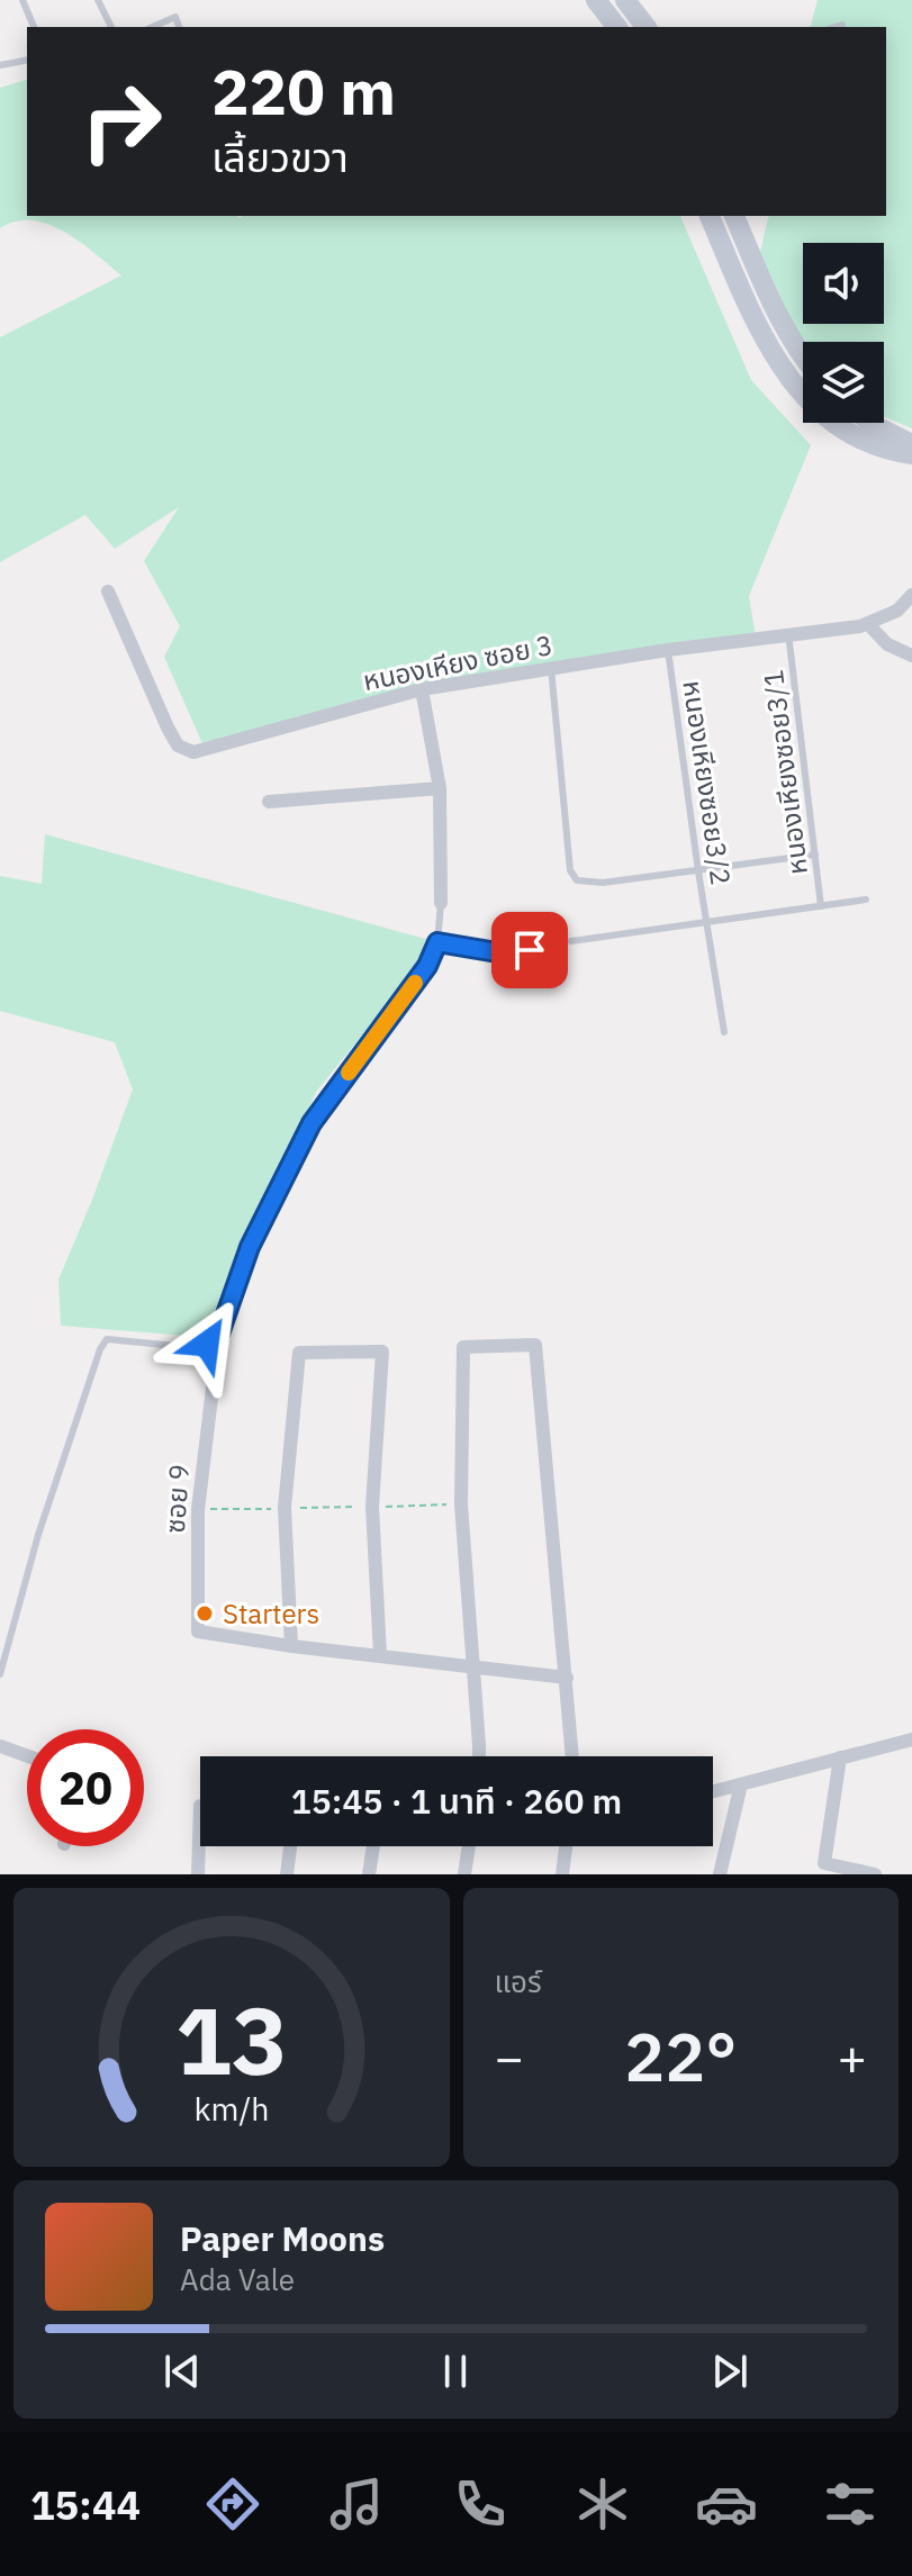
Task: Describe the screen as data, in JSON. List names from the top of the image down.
{
  "streets": {
    "street": ["หนองเหียง ซอย 3", "ซอย 9"],
    "lane": ["หนองเหียงซอย3/1", "หนองเหียงซอย3/2"]
  },
  "crossings": [
    ["หนองเหียง ซอย 3", "หนองเหียงซอย3/1"],
    ["หนองเหียง ซอย 3", "หนองเหียงซอย3/2"]
  ],
  "places": ["Starters"],
  "page": {
    "turn": ["220 m", "เลี้ยวขวา"],
    "limit": "20",
    "trip": "15:45 · 1 นาที · 260 m",
    "tile": "แอร์",
    "heat": ["−", "22°", "+"],
    "song": ["Paper Moons", "Ada Vale"],
    "tabs": "15:44",
    "gauge": ["13", "km/h"]
  }
}
